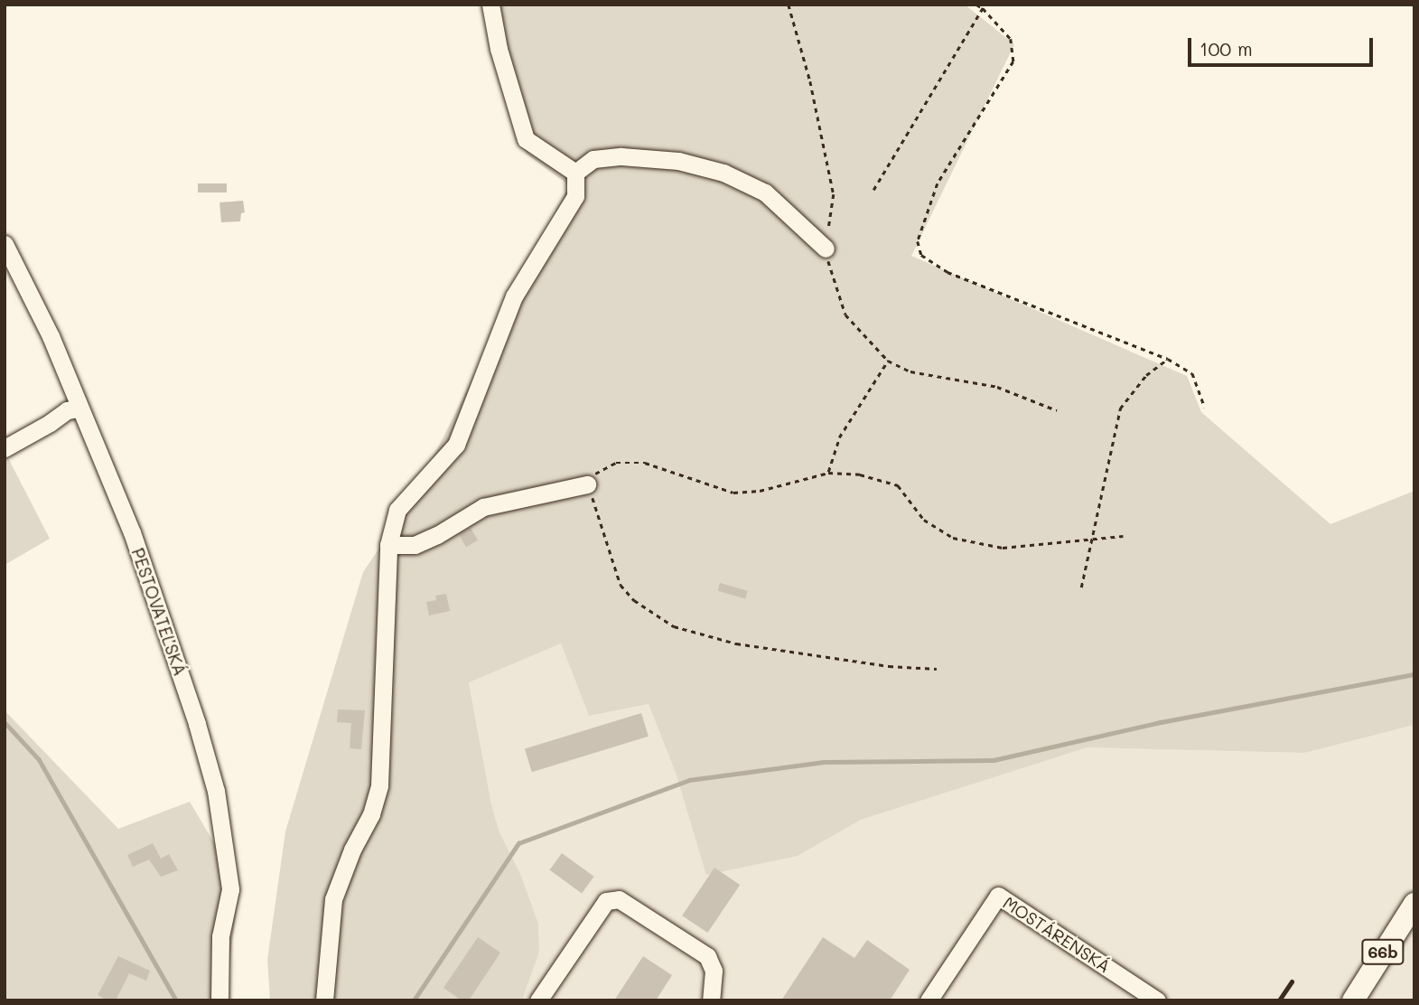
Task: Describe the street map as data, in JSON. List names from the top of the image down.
{
  "streets": {
    "main road": ["66b"],
    "street": ["PESTOVATEĽSKÁ", "MOSTÁRENSKÁ"]
  },
  "scale_bar": "100 m"
}
